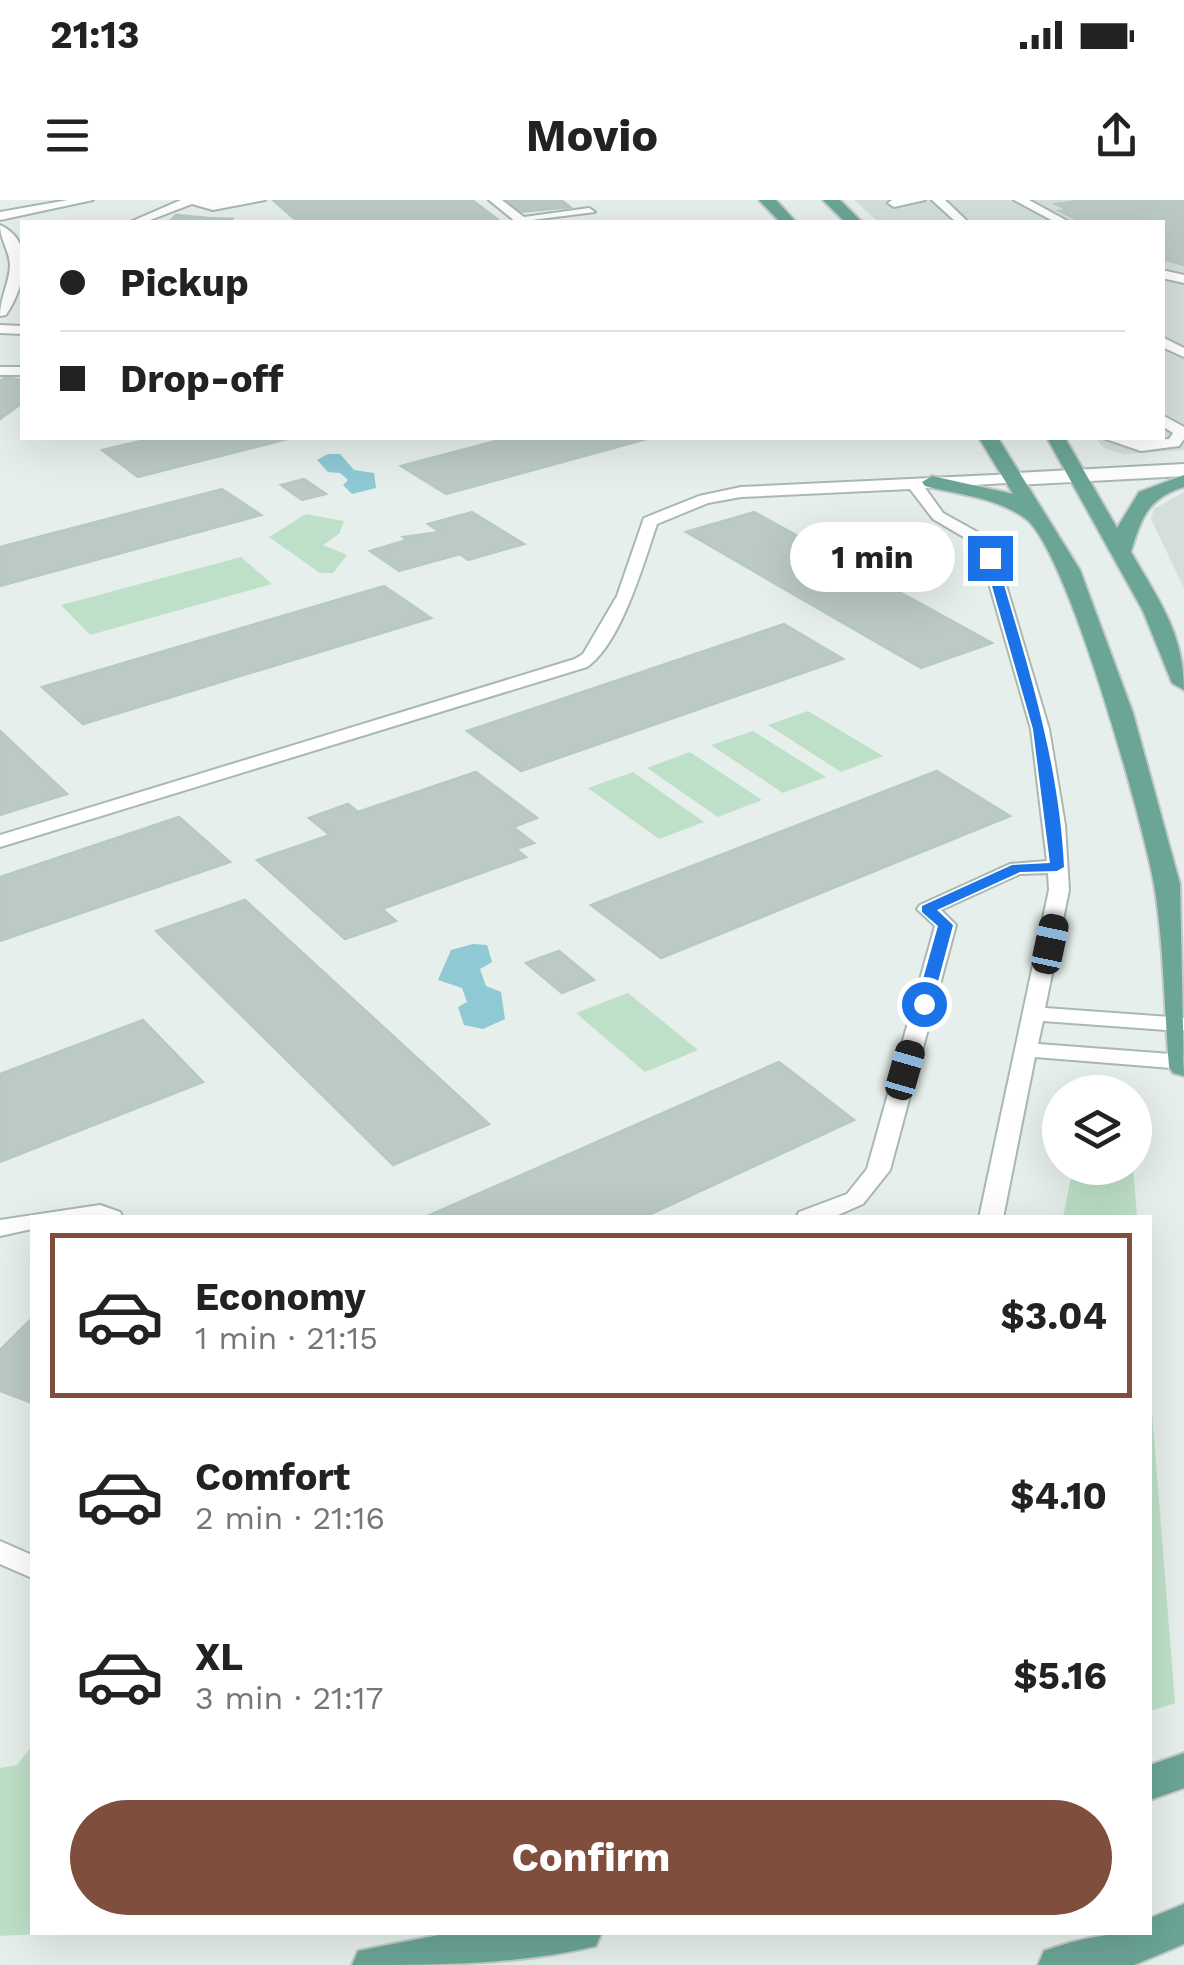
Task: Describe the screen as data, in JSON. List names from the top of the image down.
{
  "page": {
    "status": "21:13",
    "header": "Movio",
    "banner": ["Pickup", "Drop-off"],
    "bubble": "1 min",
    "list": [
      {
        "name": "Economy",
        "note": "1 min · 21:15",
        "value": "$3.04"
      },
      {
        "name": "Comfort",
        "note": "2 min · 21:16",
        "value": "$4.10"
      },
      {
        "name": "XL",
        "note": "3 min · 21:17",
        "value": "$5.16"
      }
    ],
    "buttons": "Confirm"
  }
}
